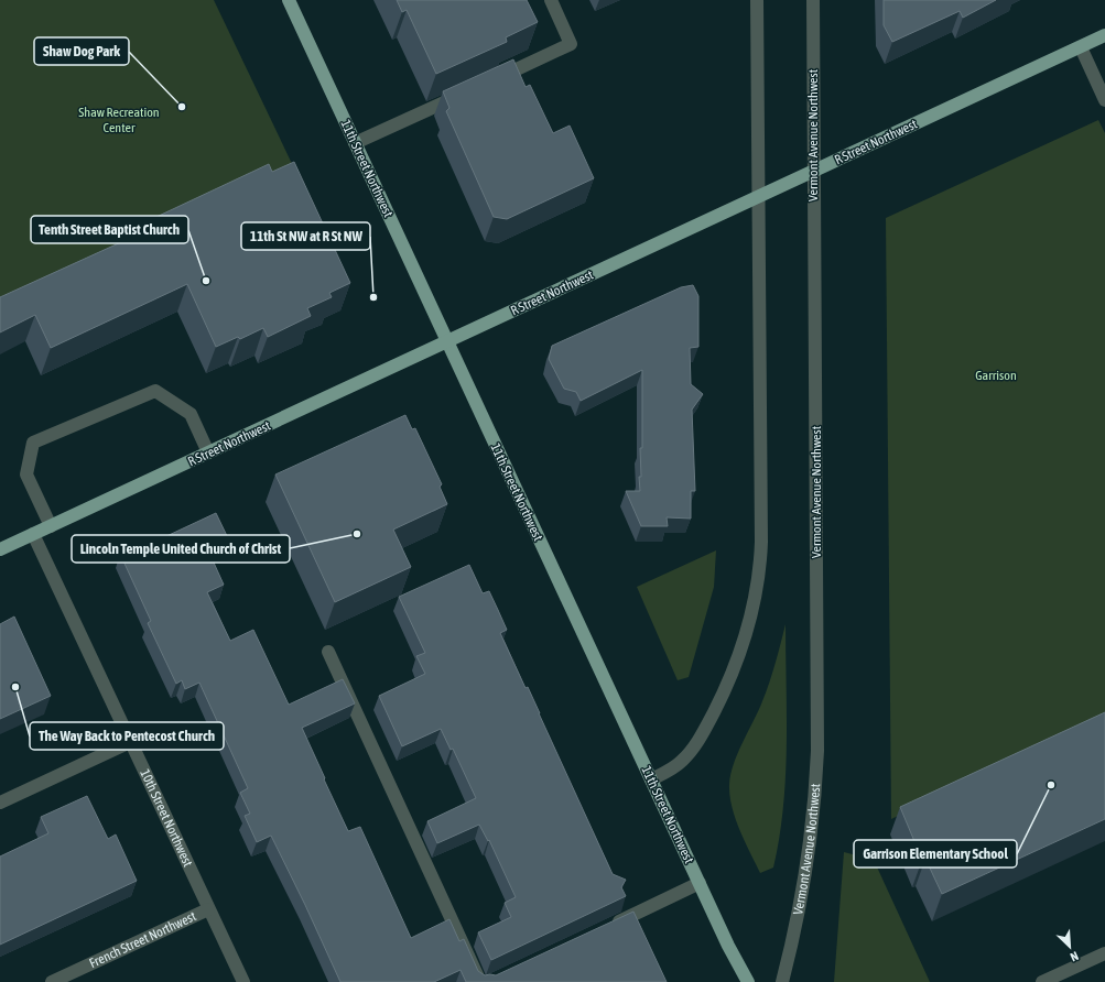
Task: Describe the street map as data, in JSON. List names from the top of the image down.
{
  "streets": {
    "main road": ["R Street Northwest", "11th Street Northwest"],
    "street": ["Vermont Avenue Northwest", "10th Street Northwest", "French Street Northwest"]
  },
  "crossings": [
    ["Vermont Avenue Northwest", "R Street Northwest"],
    ["R Street Northwest", "11th Street Northwest"],
    ["R Street Northwest", "10th Street Northwest"],
    ["10th Street Northwest", "French Street Northwest"]
  ],
  "parks": ["Shaw Recreation Center", "Garrison"],
  "places": [
    "Shaw Dog Park",
    "Tenth Street Baptist Church",
    "11th St NW at R St NW",
    "Lincoln Temple United Church of Christ",
    "The Way Back to Pentecost Church",
    "Garrison Elementary School"
  ],
  "north": "bottom right"
}
